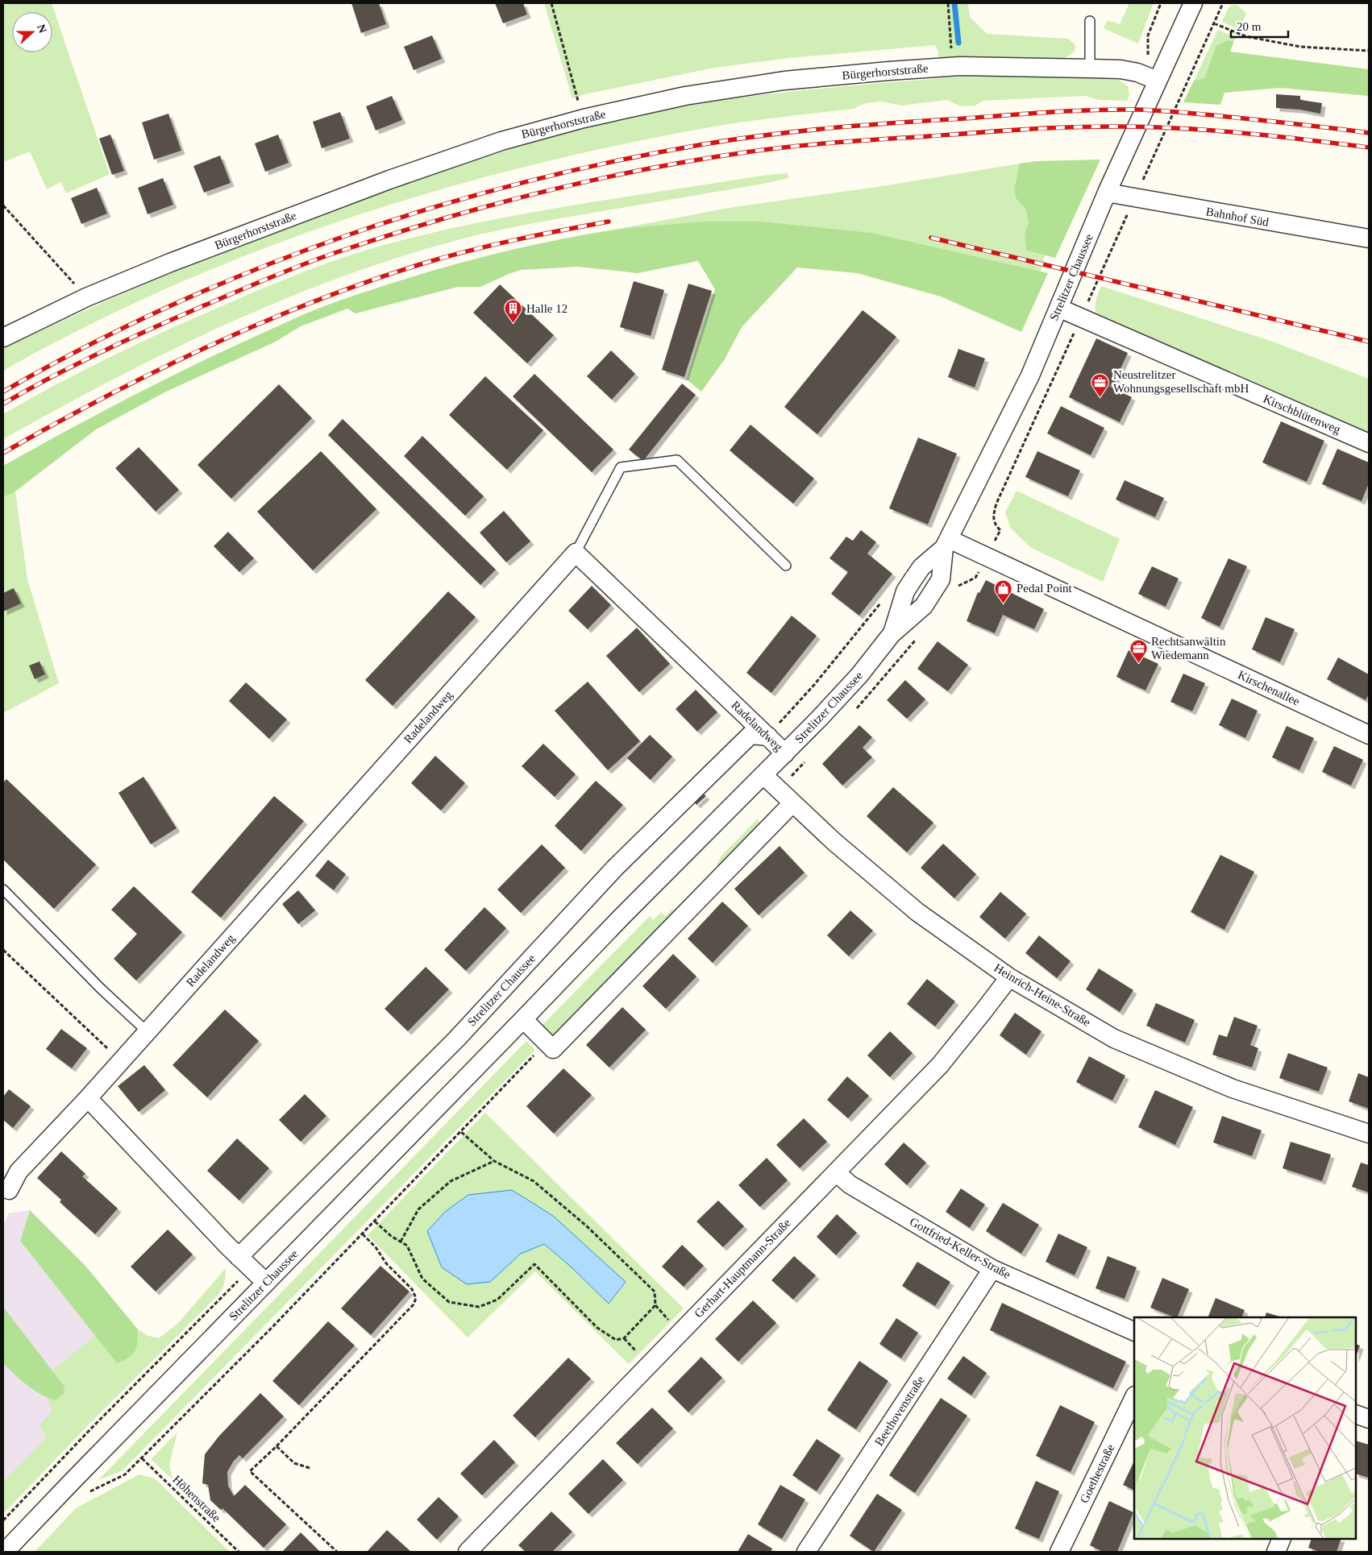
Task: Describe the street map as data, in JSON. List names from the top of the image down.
{
  "streets": {
    "street": [
      "Bürgerhorststraße",
      "Bahnhof Süd",
      "Strelitzer Chaussee",
      "Kirschblütenweg",
      "Kirschenallee",
      "Radelandweg",
      "Heinrich-Heine-Straße",
      "Gottfried-Keller-Straße",
      "Gerhart-Hauptmann-Straße",
      "Beethovenstraße",
      "Goethestraße"
    ],
    "path": ["Höhenstraße"]
  },
  "crossings": [
    ["Bürgerhorststraße", "Strelitzer Chaussee"],
    ["Bahnhof Süd", "Strelitzer Chaussee"],
    ["Strelitzer Chaussee", "Kirschblütenweg"],
    ["Strelitzer Chaussee", "Kirschenallee"],
    ["Strelitzer Chaussee", "Radelandweg"],
    ["Strelitzer Chaussee", "Heinrich-Heine-Straße"],
    ["Heinrich-Heine-Straße", "Gerhart-Hauptmann-Straße"],
    ["Gottfried-Keller-Straße", "Gerhart-Hauptmann-Straße"],
    ["Gottfried-Keller-Straße", "Beethovenstraße"]
  ],
  "places": {
    "building": ["Halle 12"],
    "office": ["Neustrelitzer Wohnungsgesellschaft mbH", "Rechtsanwältin Wiedemann"],
    "shop": ["Pedal Point"]
  },
  "scale_bar": "20 m",
  "north": "right"
}
